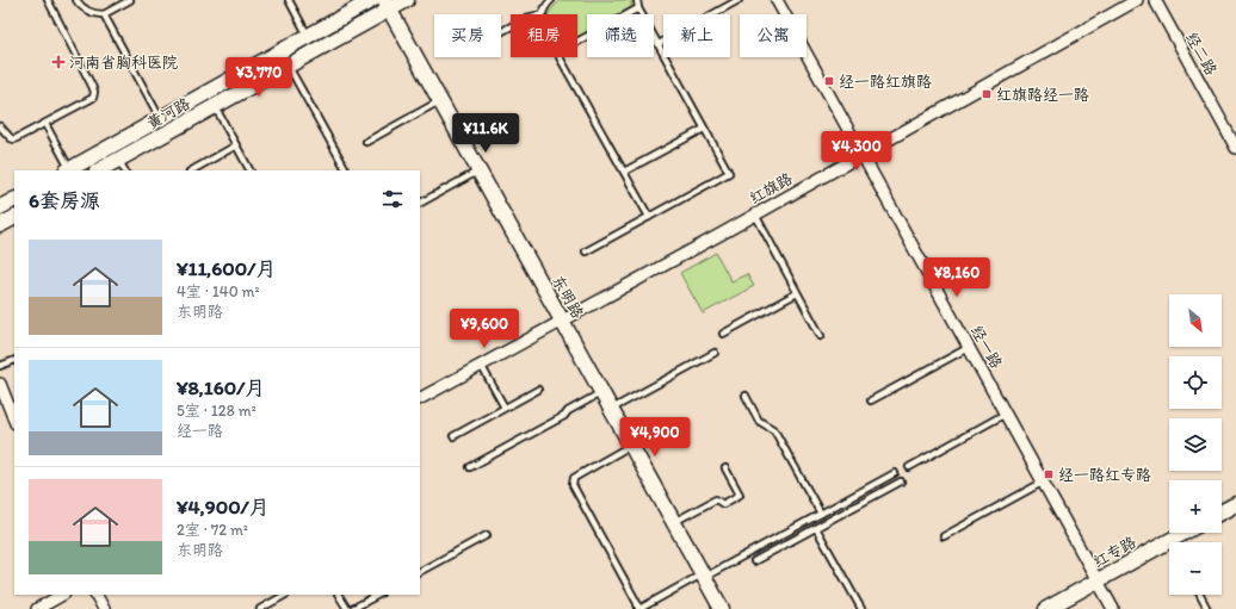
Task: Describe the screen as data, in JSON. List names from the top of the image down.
{
  "streets": {
    "street": [
      "经二路",
      "黄河路",
      "红旗路",
      "东明路",
      "经一路",
      "红专路"
    ]
  },
  "crossings": [
    ["黄河路", "东明路"],
    ["红旗路", "东明路"],
    ["红旗路", "经一路"],
    ["经一路", "红专路"]
  ],
  "places": {
    "health": ["河南省胸科医院"],
    "transit": ["经一路红旗路", "红旗路经一路", "经一路红专路"]
  },
  "north": "bottom right",
  "page": {
    "chip": [
      "买房",
      "租房",
      "筛选",
      "新上",
      "公寓"
    ],
    "price": [
      "¥3,770",
      "¥11.6K",
      "¥4,300",
      "¥8,160",
      "¥9,600",
      "¥4,900"
    ],
    "heading": "6套房源",
    "list": [
      {
        "name": "¥11,600/月",
        "note": "4室 · 140 m² · 东明路"
      },
      {
        "name": "¥8,160/月",
        "note": "5室 · 128 m² · 经一路"
      },
      {
        "name": "¥4,900/月",
        "note": "2室 · 72 m² · 东明路"
      }
    ],
    "map_buttons": ["+", "−"]
  }
}
